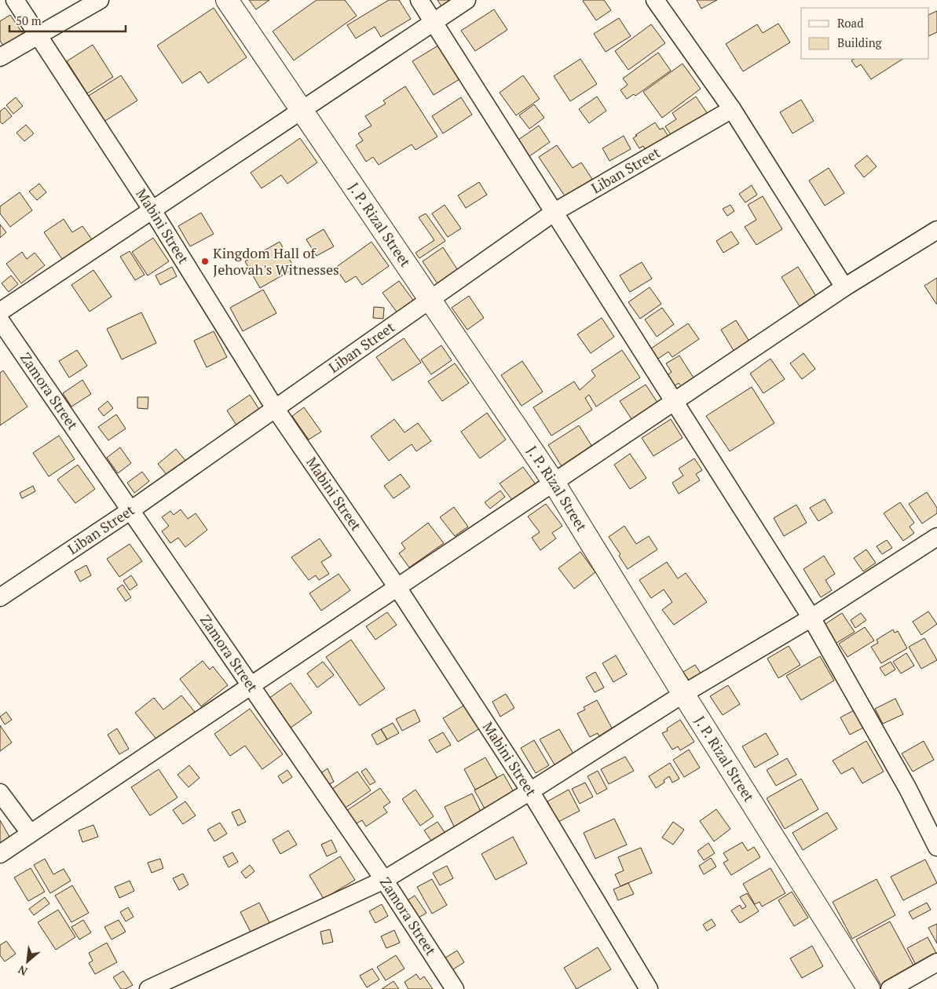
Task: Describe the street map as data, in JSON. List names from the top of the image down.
{
  "streets": {
    "main road": ["J. P. Rizal Street"],
    "street": ["Liban Street", "Mabini Street", "Zamora Street"]
  },
  "crossings": [
    ["Liban Street", "J. P. Rizal Street"],
    ["Liban Street", "Mabini Street"],
    ["Liban Street", "Zamora Street"]
  ],
  "places": ["Kingdom Hall of Jehovah's Witnesses"],
  "legend": ["Road", "Building"],
  "scale_bar": "50 m",
  "north": "bottom left"
}
